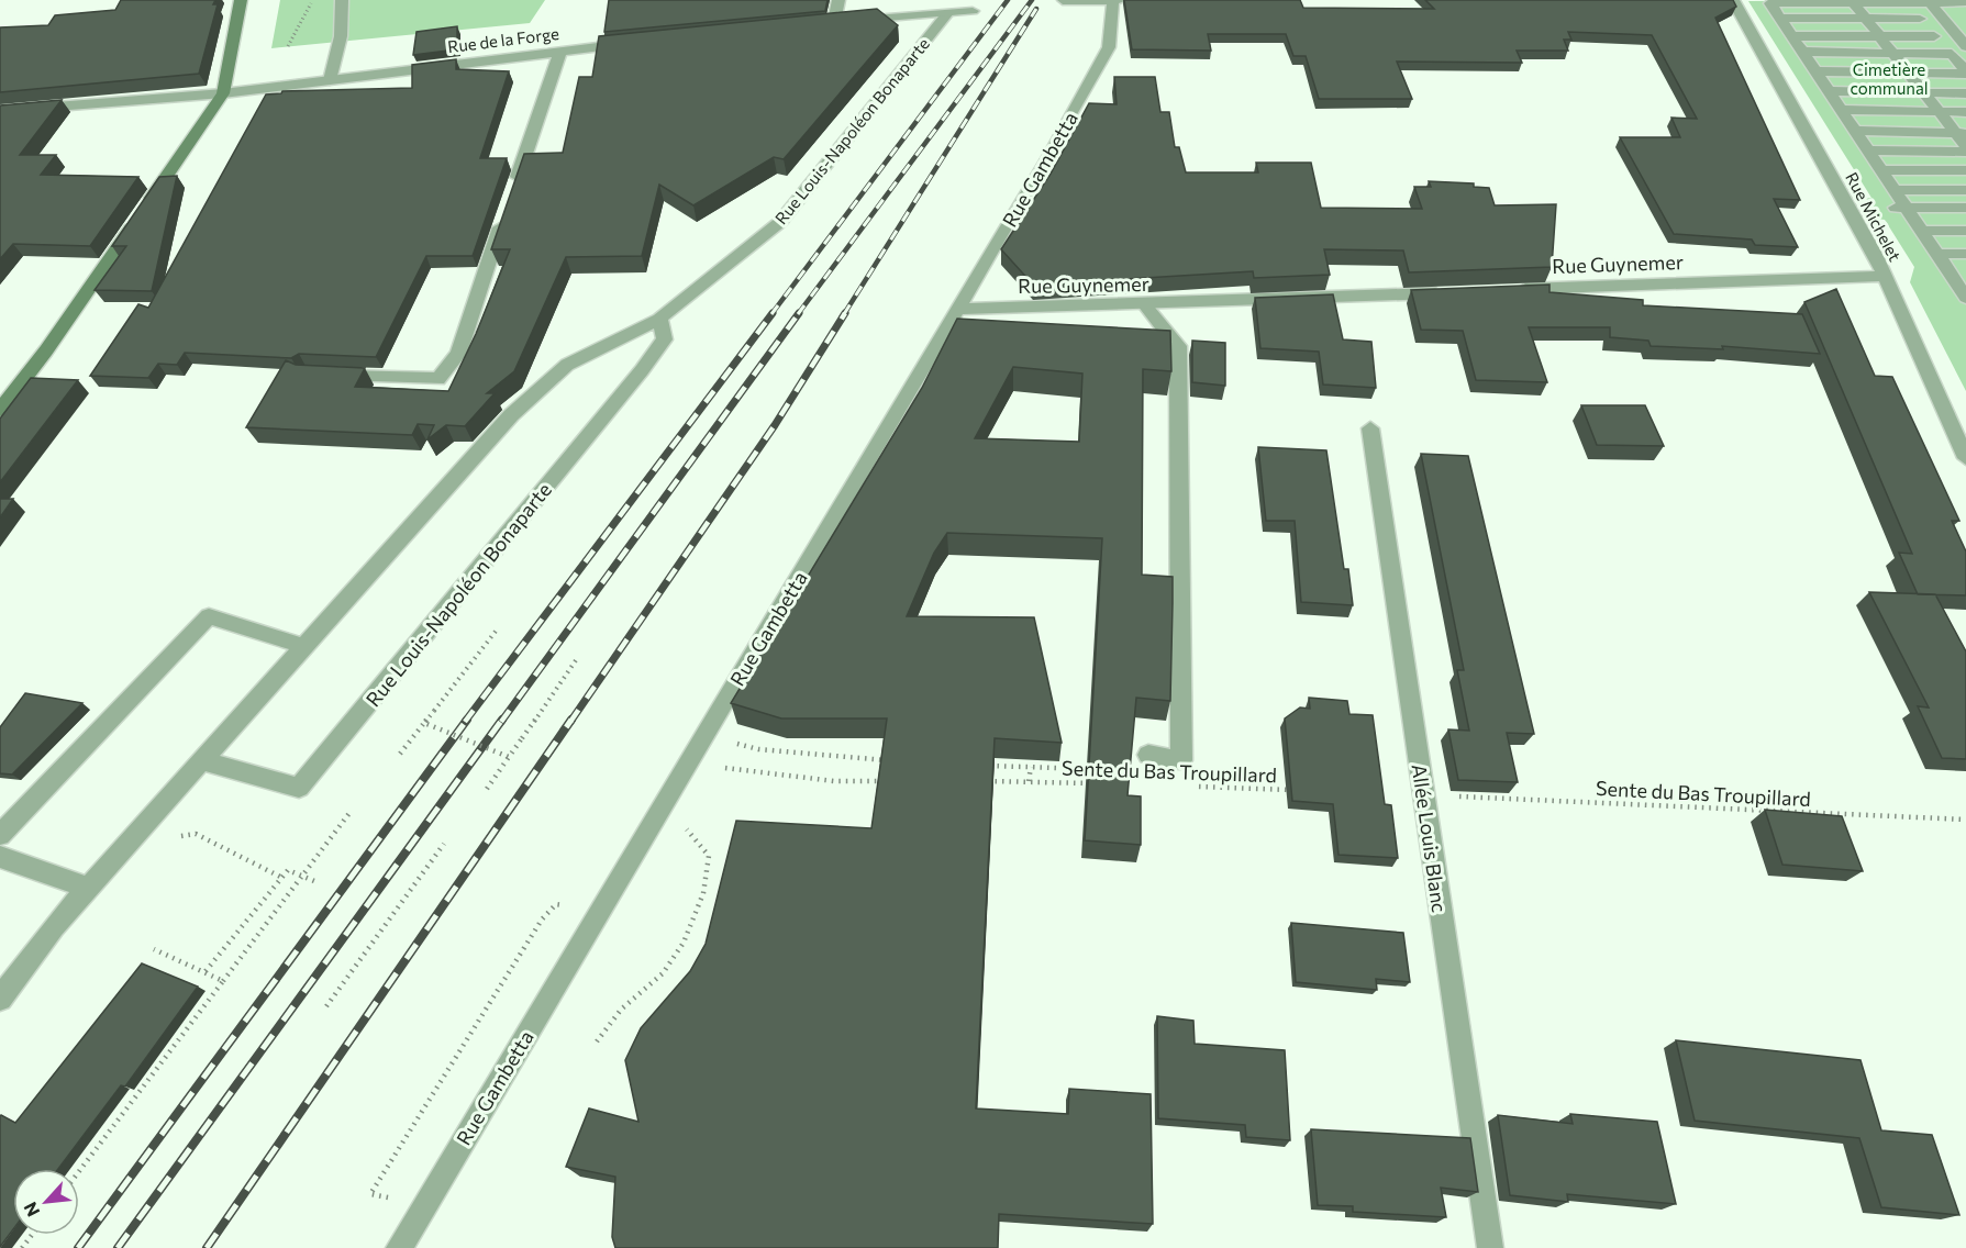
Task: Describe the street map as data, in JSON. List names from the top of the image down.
{
  "streets": {
    "street": [
      "Rue de la Forge",
      "Rue Louis-Napoléon Bonaparte",
      "Rue Gambetta",
      "Rue Michelet",
      "Rue Guynemer",
      "Allée Louis Blanc"
    ],
    "path": ["Sente du Bas Troupillard"]
  },
  "crossings": [
    ["Rue Gambetta", "Rue Guynemer"],
    ["Rue Michelet", "Rue Guynemer"],
    ["Sente du Bas Troupillard", "Allée Louis Blanc"]
  ],
  "parks": ["Cimetière communal"],
  "north": "bottom left"
}
